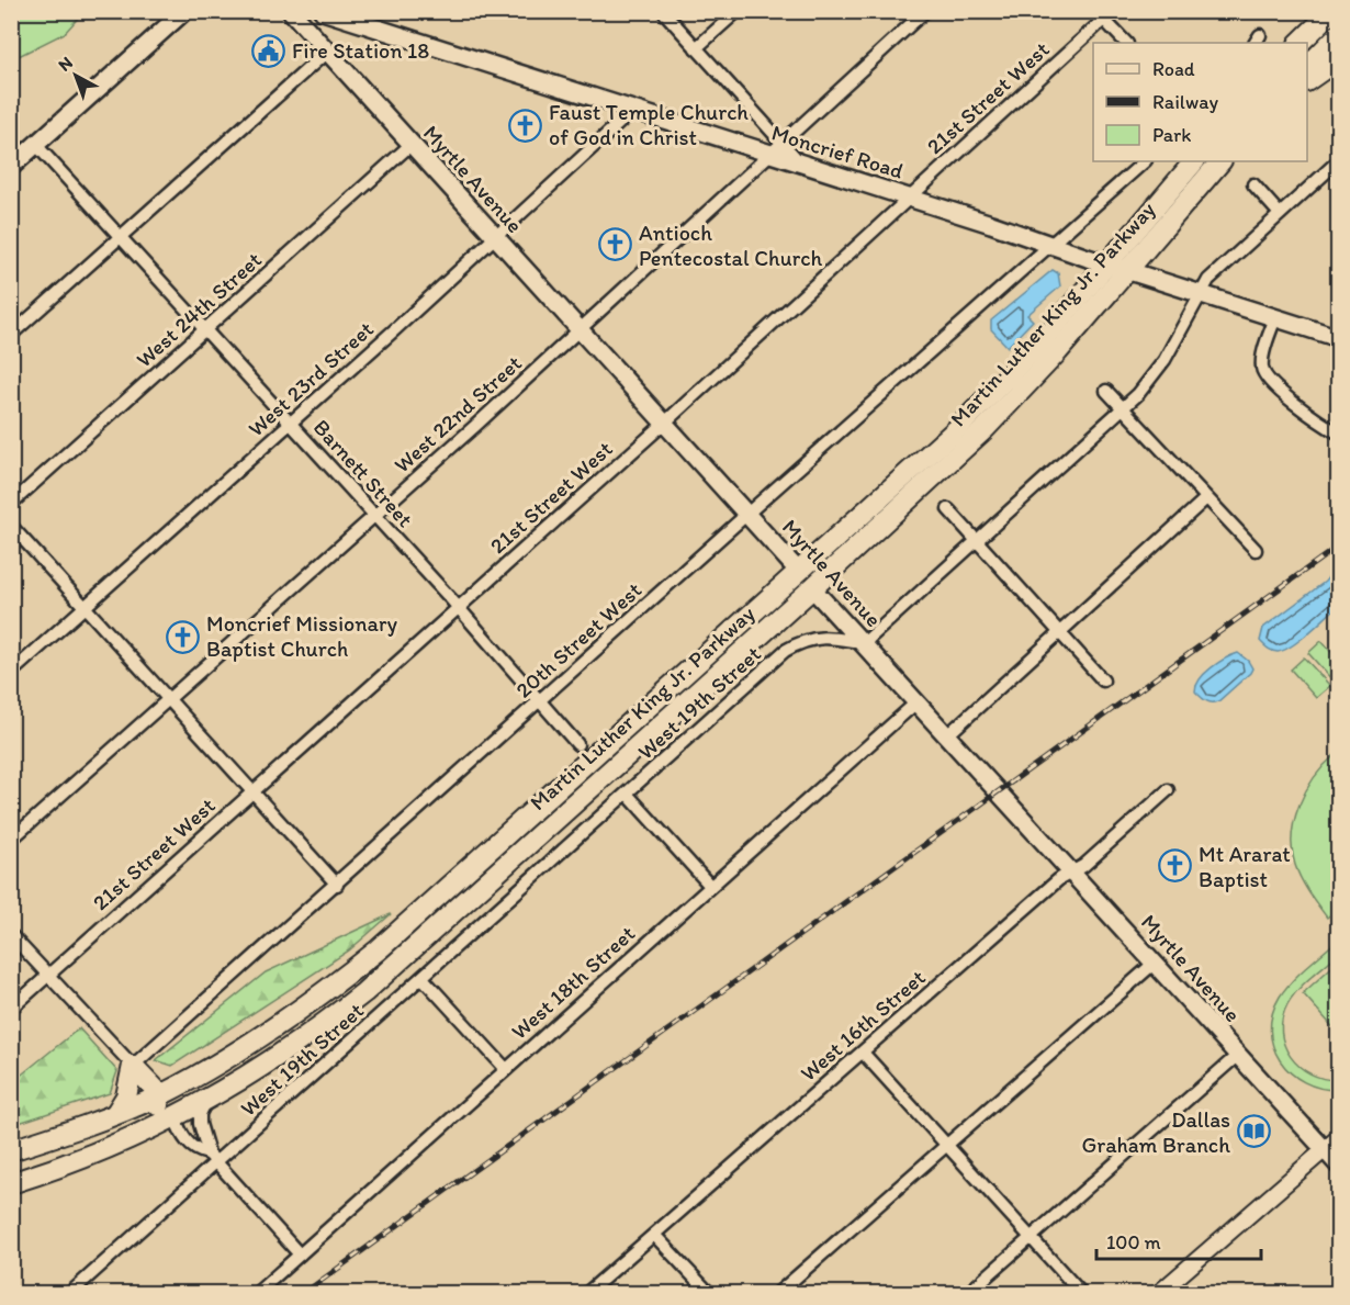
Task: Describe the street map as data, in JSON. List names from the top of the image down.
{
  "streets": {
    "highway": ["Martin Luther King Jr. Parkway"],
    "main road": ["Moncrief Road", "Myrtle Avenue"],
    "street": [
      "21st Street West",
      "West 24th Street",
      "West 23rd Street",
      "West 22nd Street",
      "Barnett Street",
      "20th Street West",
      "West 19th Street",
      "West 18th Street",
      "West 16th Street"
    ]
  },
  "crossings": [
    ["21st Street West", "Moncrief Road"],
    ["21st Street West", "Myrtle Avenue"],
    ["21st Street West", "Barnett Street"],
    ["Moncrief Road", "Martin Luther King Jr. Parkway"],
    ["Moncrief Road", "West 23rd Street"],
    ["Moncrief Road", "West 22nd Street"],
    ["Moncrief Road", "20th Street West"],
    ["Myrtle Avenue", "West 24th Street"],
    ["Myrtle Avenue", "Martin Luther King Jr. Parkway"],
    ["Myrtle Avenue", "West 23rd Street"],
    ["Myrtle Avenue", "West 22nd Street"],
    ["Myrtle Avenue", "20th Street West"],
    ["Myrtle Avenue", "West 19th Street"],
    ["Myrtle Avenue", "West 18th Street"],
    ["Myrtle Avenue", "West 16th Street"],
    ["West 24th Street", "Barnett Street"],
    ["West 23rd Street", "Barnett Street"],
    ["West 22nd Street", "Barnett Street"],
    ["Barnett Street", "20th Street West"]
  ],
  "places": {
    "public building": ["Fire Station 18"],
    "church": [
      "Faust Temple Church of God in Christ",
      "Antioch Pentecostal Church",
      "Moncrief Missionary Baptist Church",
      "Mt Ararat Baptist"
    ],
    "library": ["Dallas Graham Branch"]
  },
  "legend": ["Road", "Railway", "Park"],
  "scale_bar": "100 m",
  "north": "top left"
}
